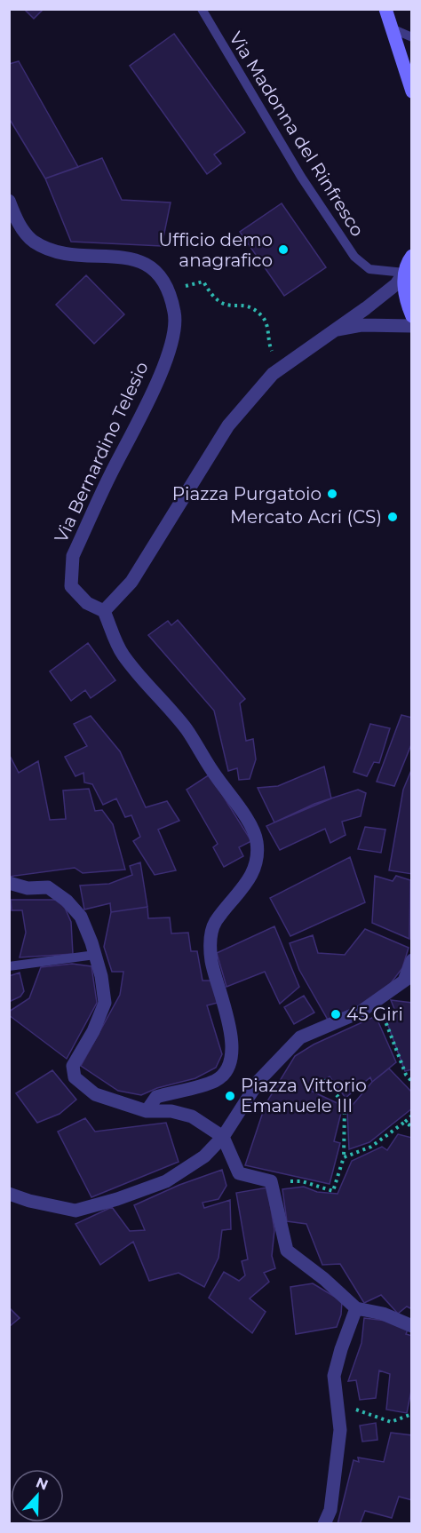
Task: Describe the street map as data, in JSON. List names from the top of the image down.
{
  "streets": {
    "street": ["Via Bernardino Telesio"],
    "lane": ["Via Madonna del Rinfresco"]
  },
  "places": [
    "Ufficio demo anagrafico",
    "Piazza Purgatoio",
    "Mercato Acri (CS)",
    "45 Giri",
    "Piazza Vittorio Emanuele III"
  ],
  "north": "top"
}
